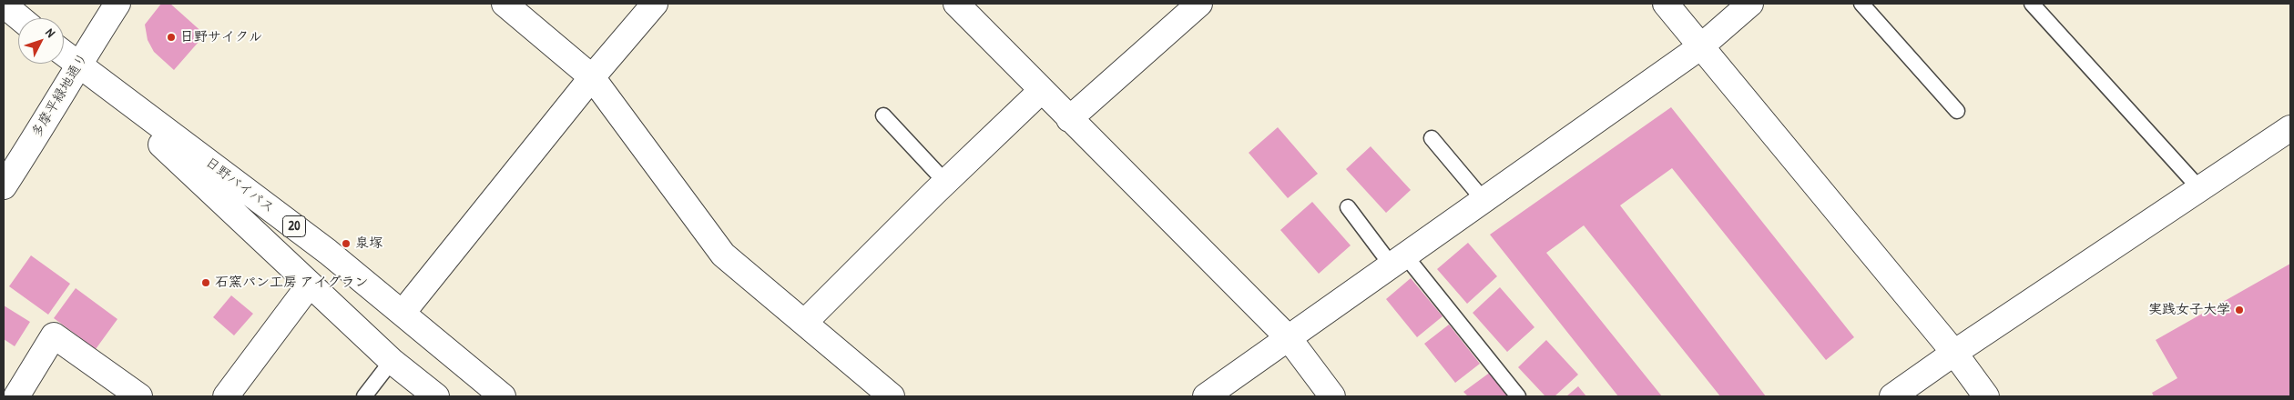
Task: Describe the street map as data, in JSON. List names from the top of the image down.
{
  "streets": {
    "main road": ["多摩平緑地通り", "日野バイパス", "20"]
  },
  "crossings": [
    ["多摩平緑地通り", "日野バイパス"]
  ],
  "places": [
    "日野サイクル",
    "泉塚",
    "石窯パン工房 アイグラン",
    "実践女子大学"
  ],
  "north": "top right"
}
